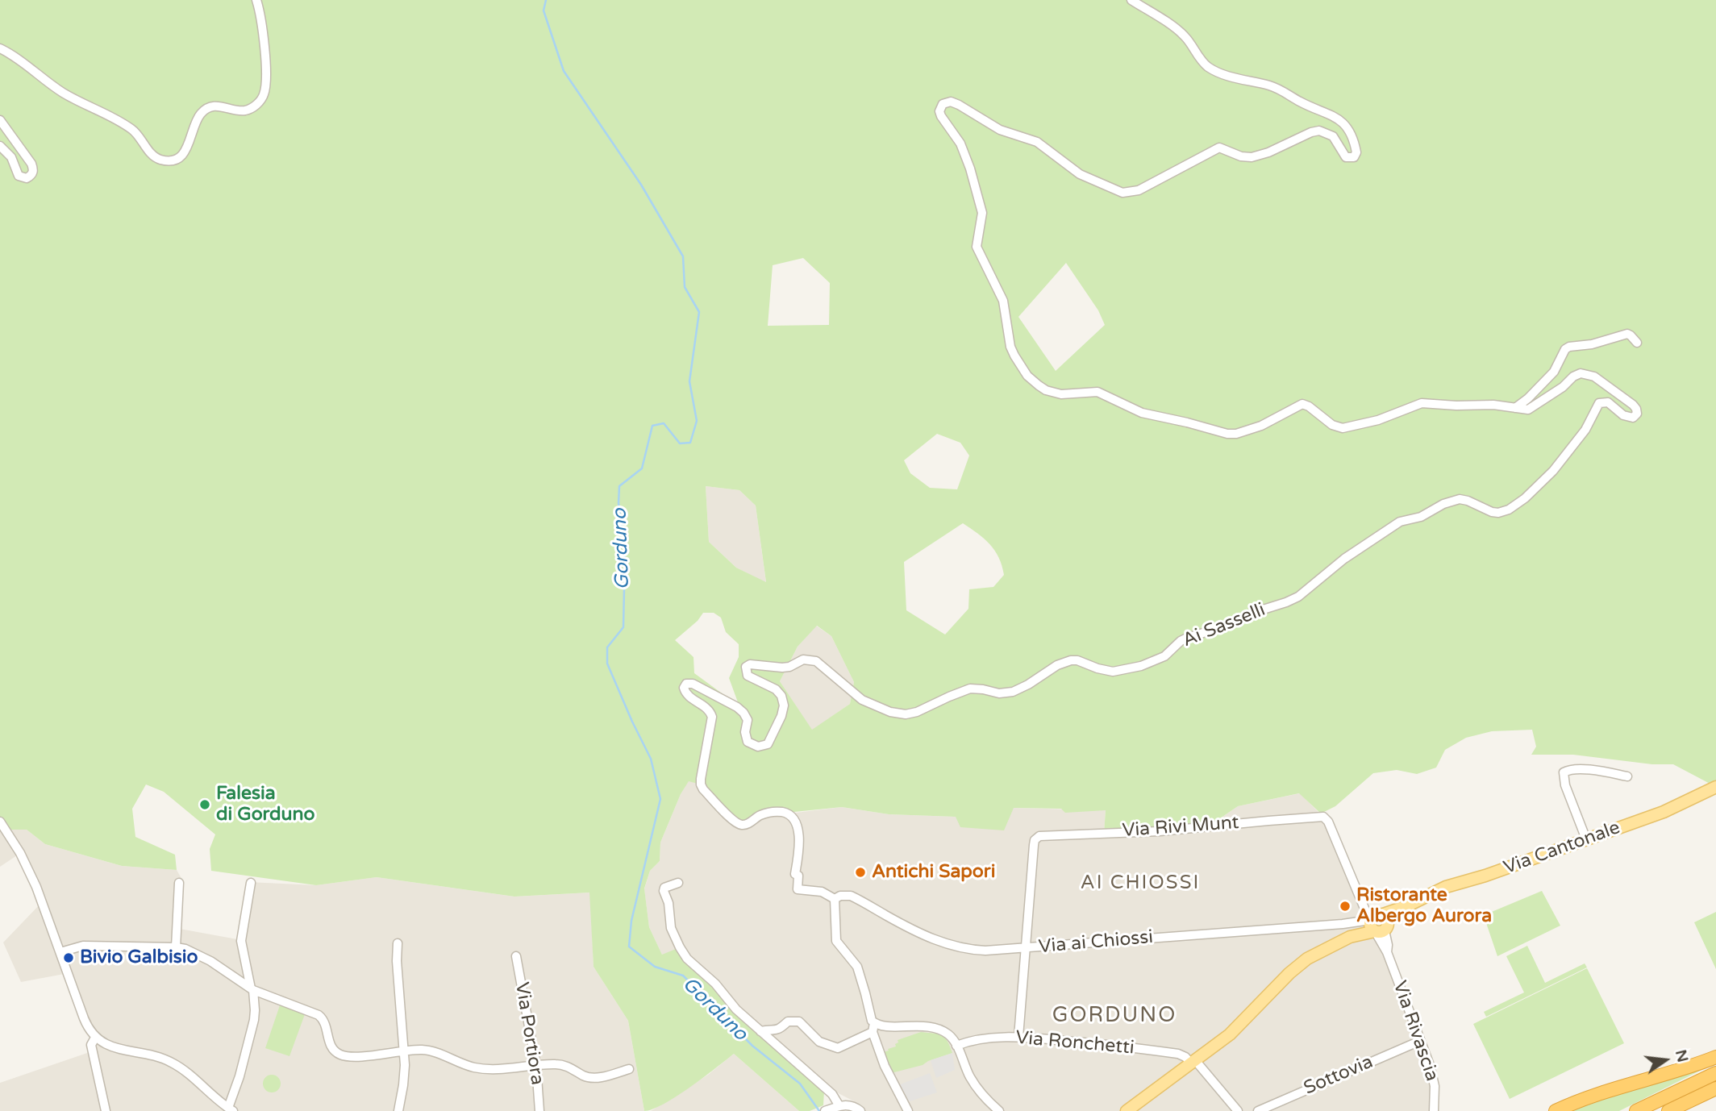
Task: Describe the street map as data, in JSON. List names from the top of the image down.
{
  "streets": {
    "main road": ["Via Cantonale"],
    "street": [
      "Ai Sasselli",
      "Via Rivi Munt",
      "Via ai Chiossi",
      "Via Rivascia",
      "Via Portiora",
      "Via Ronchetti",
      "Sottovia"
    ]
  },
  "crossings": [
    ["Ai Sasselli", "Via ai Chiossi"],
    ["Via Rivi Munt", "Via Cantonale"],
    ["Via Rivi Munt", "Via ai Chiossi"],
    ["Via Rivi Munt", "Via Rivascia"],
    ["Via Cantonale", "Via ai Chiossi"],
    ["Via Cantonale", "Via Rivascia"],
    ["Via Cantonale", "Via Ronchetti"],
    ["Via ai Chiossi", "Via Rivascia"],
    ["Via Rivascia", "Sottovia"]
  ],
  "districts": ["AI CHIOSSI", "GORDUNO"],
  "water": ["Gorduno"],
  "places": [
    "Falesia di Gorduno",
    "Antichi Sapori",
    "Ristorante Albergo Aurora",
    "Bivio Galbisio"
  ],
  "north": "right"
}
